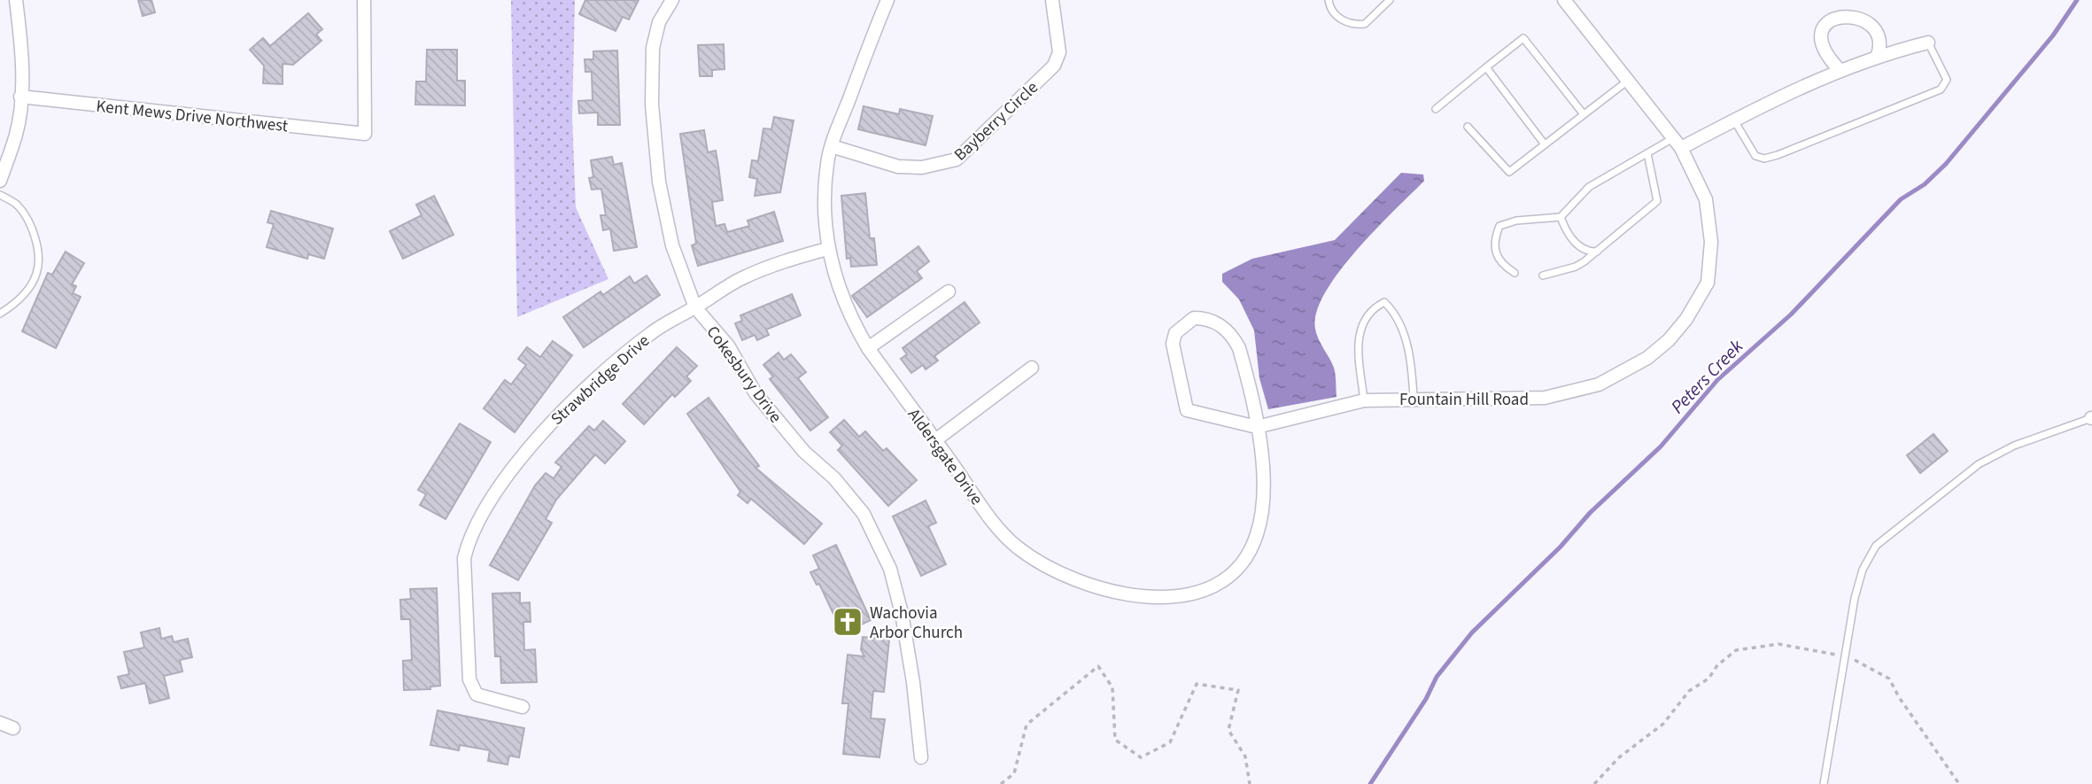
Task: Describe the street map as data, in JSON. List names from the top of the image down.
{
  "streets": {
    "street": [
      "Kent Mews Drive Northwest",
      "Bayberry Circle",
      "Cokesbury Drive",
      "Strawbridge Drive",
      "Fountain Hill Road",
      "Aldersgate Drive"
    ]
  },
  "crossings": [
    ["Bayberry Circle", "Aldersgate Drive"],
    ["Cokesbury Drive", "Strawbridge Drive"],
    ["Strawbridge Drive", "Aldersgate Drive"],
    ["Fountain Hill Road", "Aldersgate Drive"]
  ],
  "water": ["Peters Creek"],
  "places": {
    "church": ["Wachovia Arbor Church"]
  }
}
